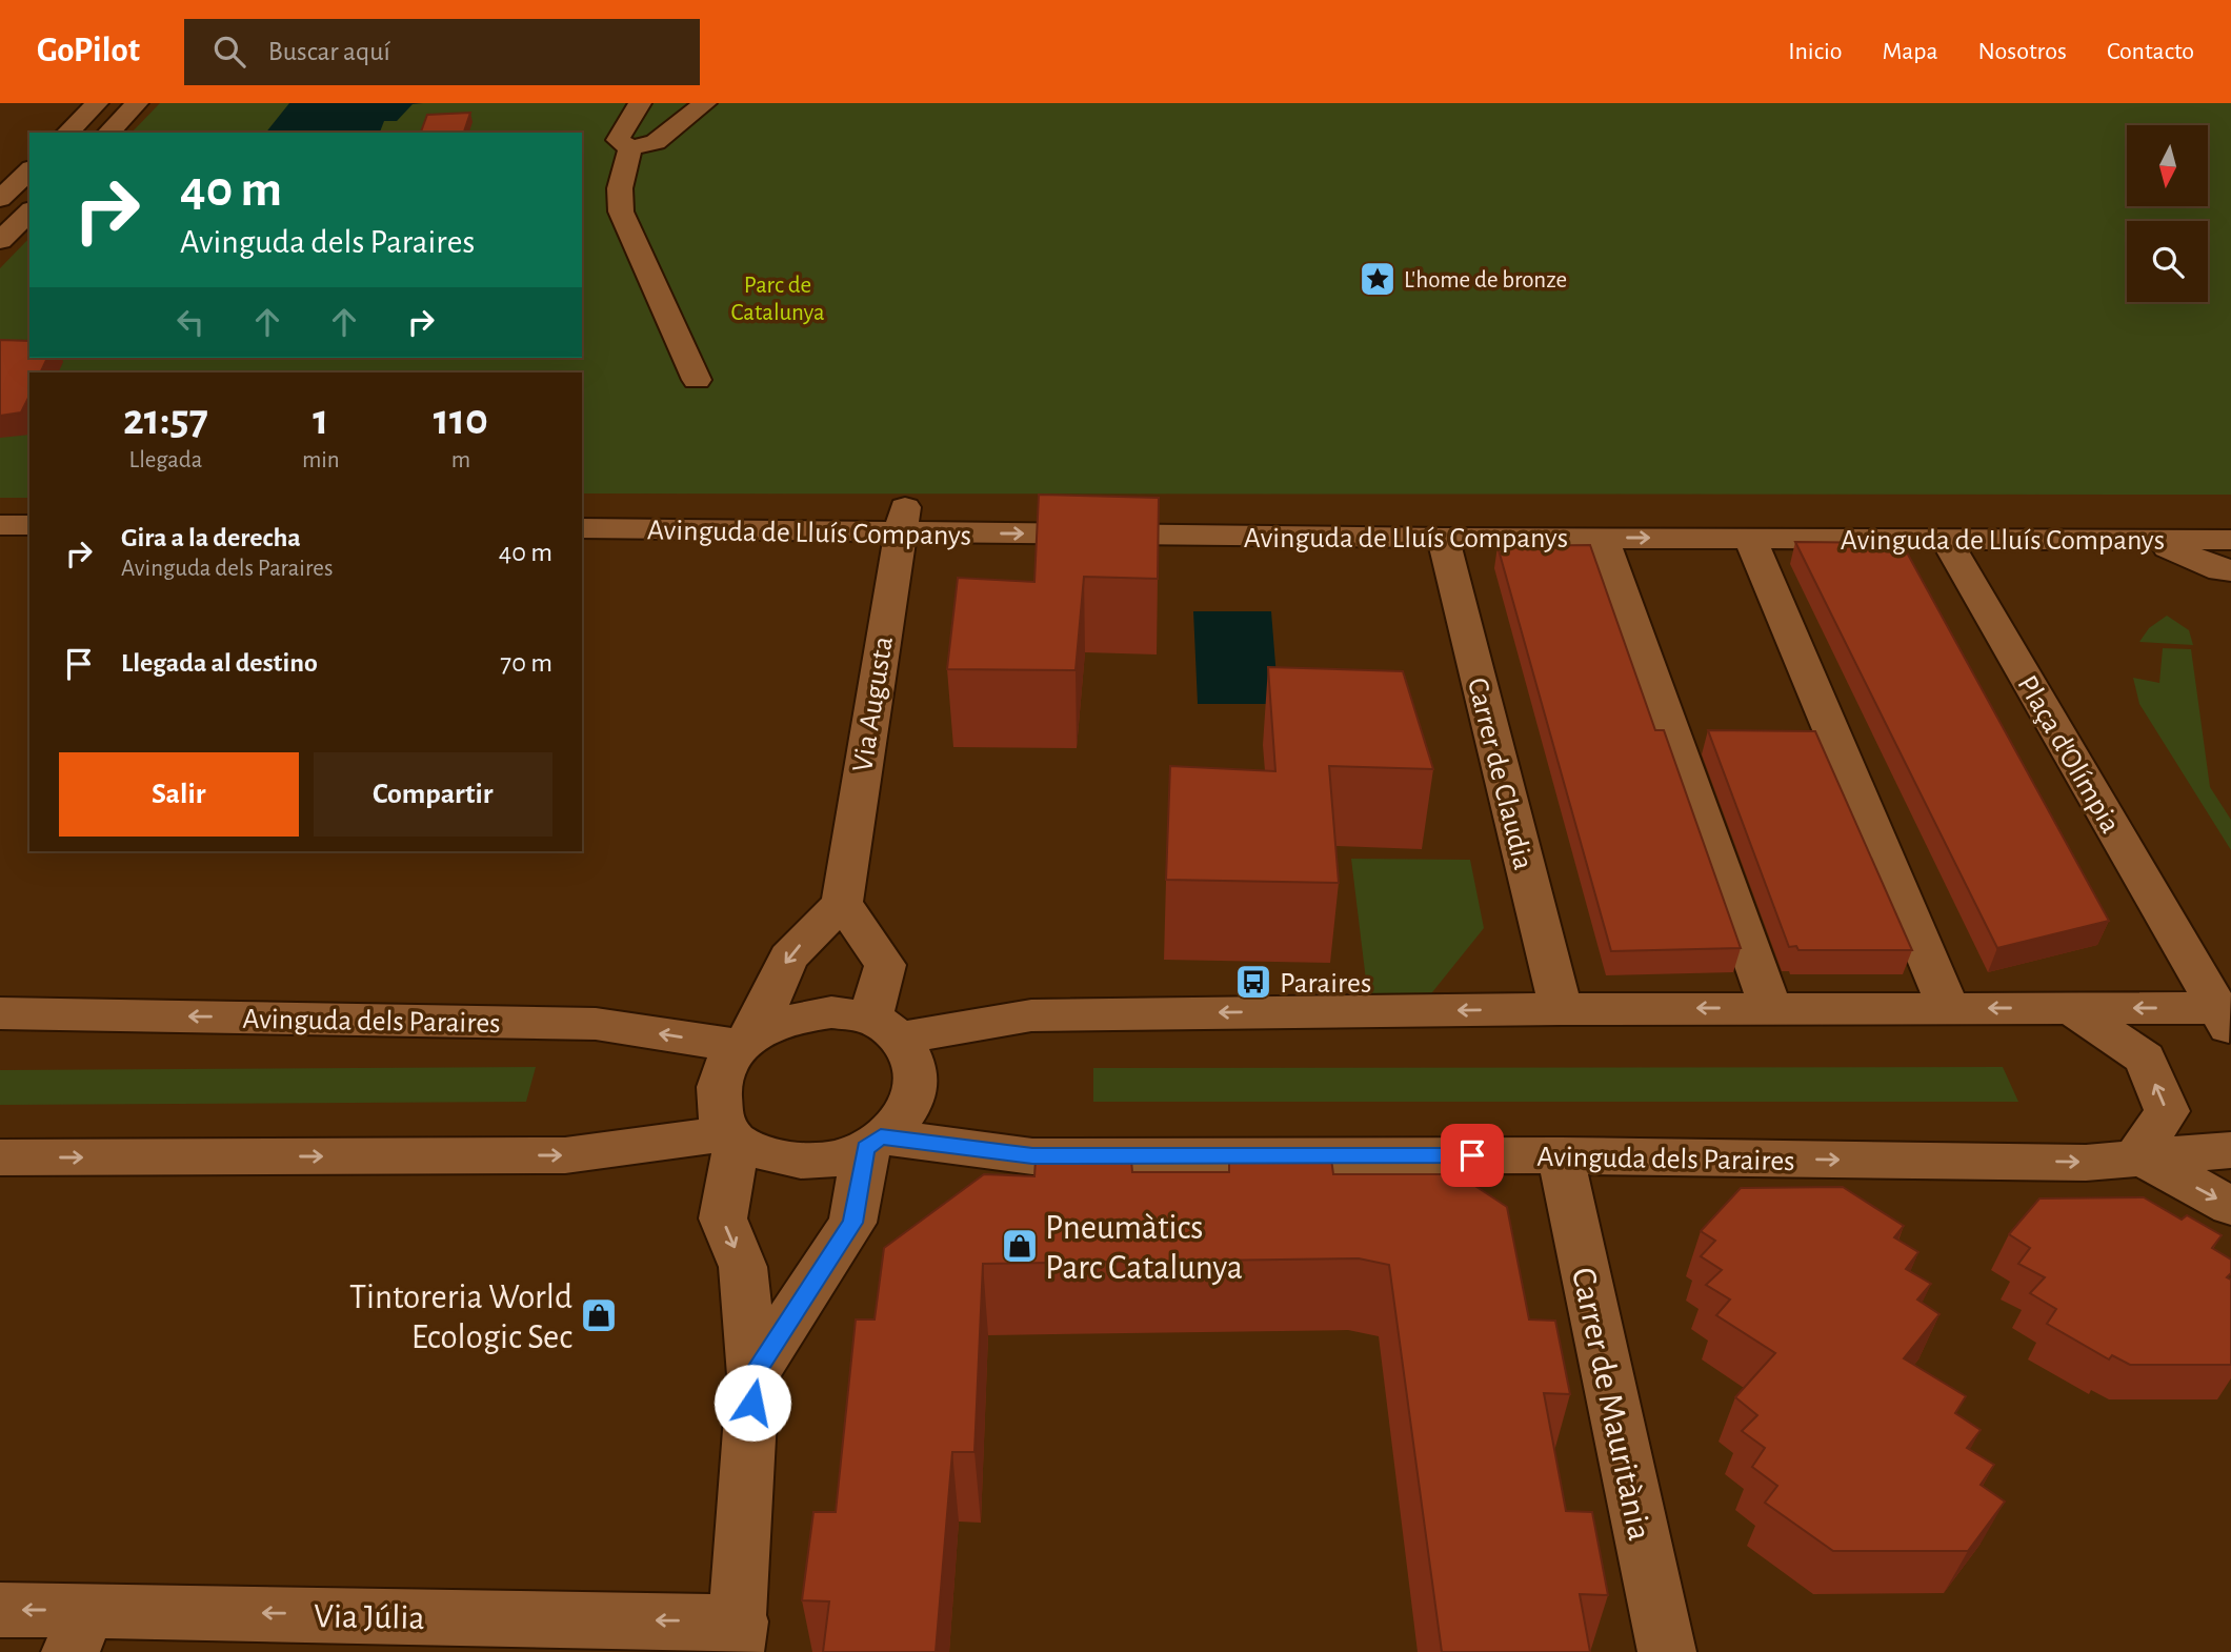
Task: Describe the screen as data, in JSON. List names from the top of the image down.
{
  "streets": {
    "street": [
      "Avinguda de Lluís Companys",
      "Via Augusta",
      "Plaça d'Olímpia",
      "Carrer de Claudia",
      "Avinguda dels Paraires",
      "Carrer de Mauritània",
      "Via Júlia"
    ]
  },
  "crossings": [
    ["Avinguda de Lluís Companys", "Via Augusta"],
    ["Avinguda de Lluís Companys", "Plaça d'Olímpia"],
    ["Avinguda de Lluís Companys", "Carrer de Claudia"],
    ["Avinguda dels Paraires", "Carrer de Mauritània"]
  ],
  "one_way": ["Via Júlia"],
  "parks": ["Parc de Catalunya"],
  "places": {
    "place": ["L'home de bronze"],
    "bus stop": ["Paraires"],
    "shop": ["Pneumàtics Parc Catalunya", "Tintoreria World Ecologic Sec"]
  },
  "north": "bottom",
  "page": {
    "header": "GoPilot",
    "search": "Buscar aquí",
    "nav": [
      "Inicio",
      "Mapa",
      "Nosotros",
      "Contacto"
    ],
    "turn": ["40 m", "Avinguda dels Paraires"],
    "eta": [
      "21:57",
      "Llegada",
      "1",
      "min",
      "110",
      "m"
    ],
    "list": [
      {
        "name": "Gira a la derecha",
        "note": "Avinguda dels Paraires",
        "value": "40 m"
      },
      {
        "name": "Llegada al destino",
        "value": "70 m"
      }
    ],
    "buttons": ["Salir", "Compartir"]
  }
}
